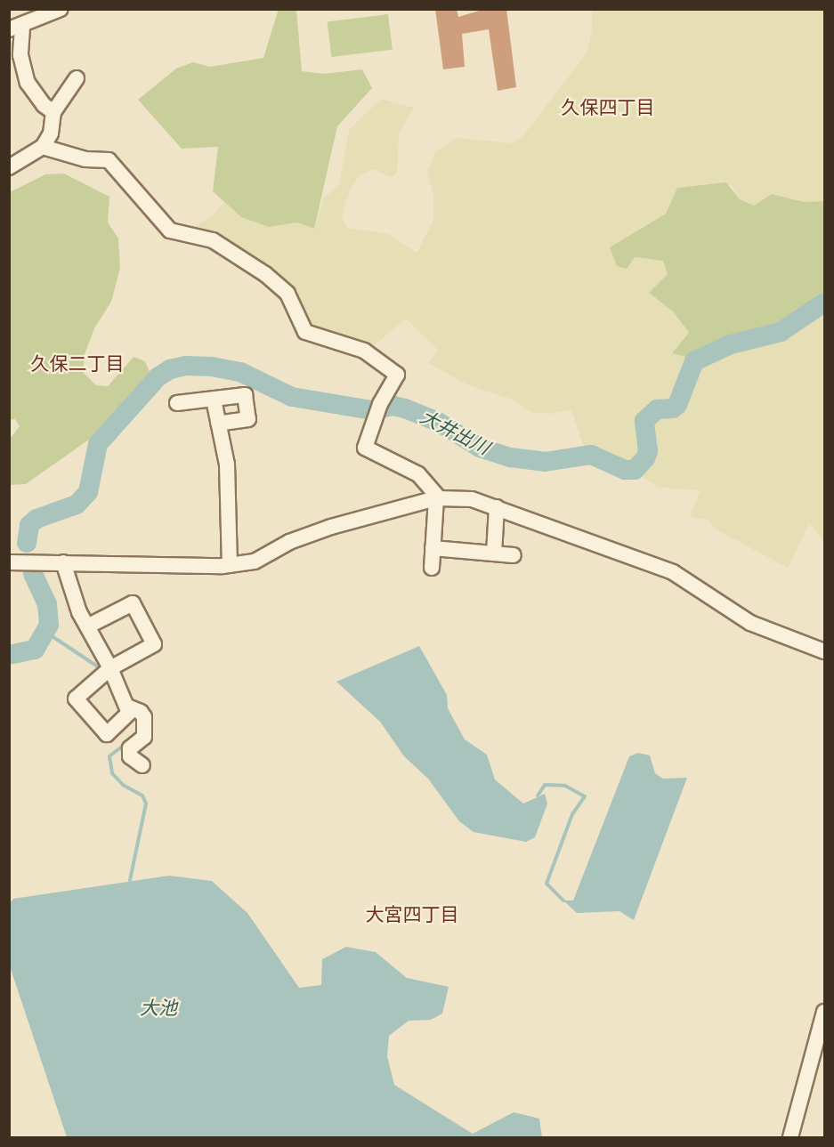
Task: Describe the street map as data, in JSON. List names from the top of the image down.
{
  "districts": ["久保四丁目", "久保二丁目", "大宮四丁目"],
  "water": ["大井出川", "大池"]
}
